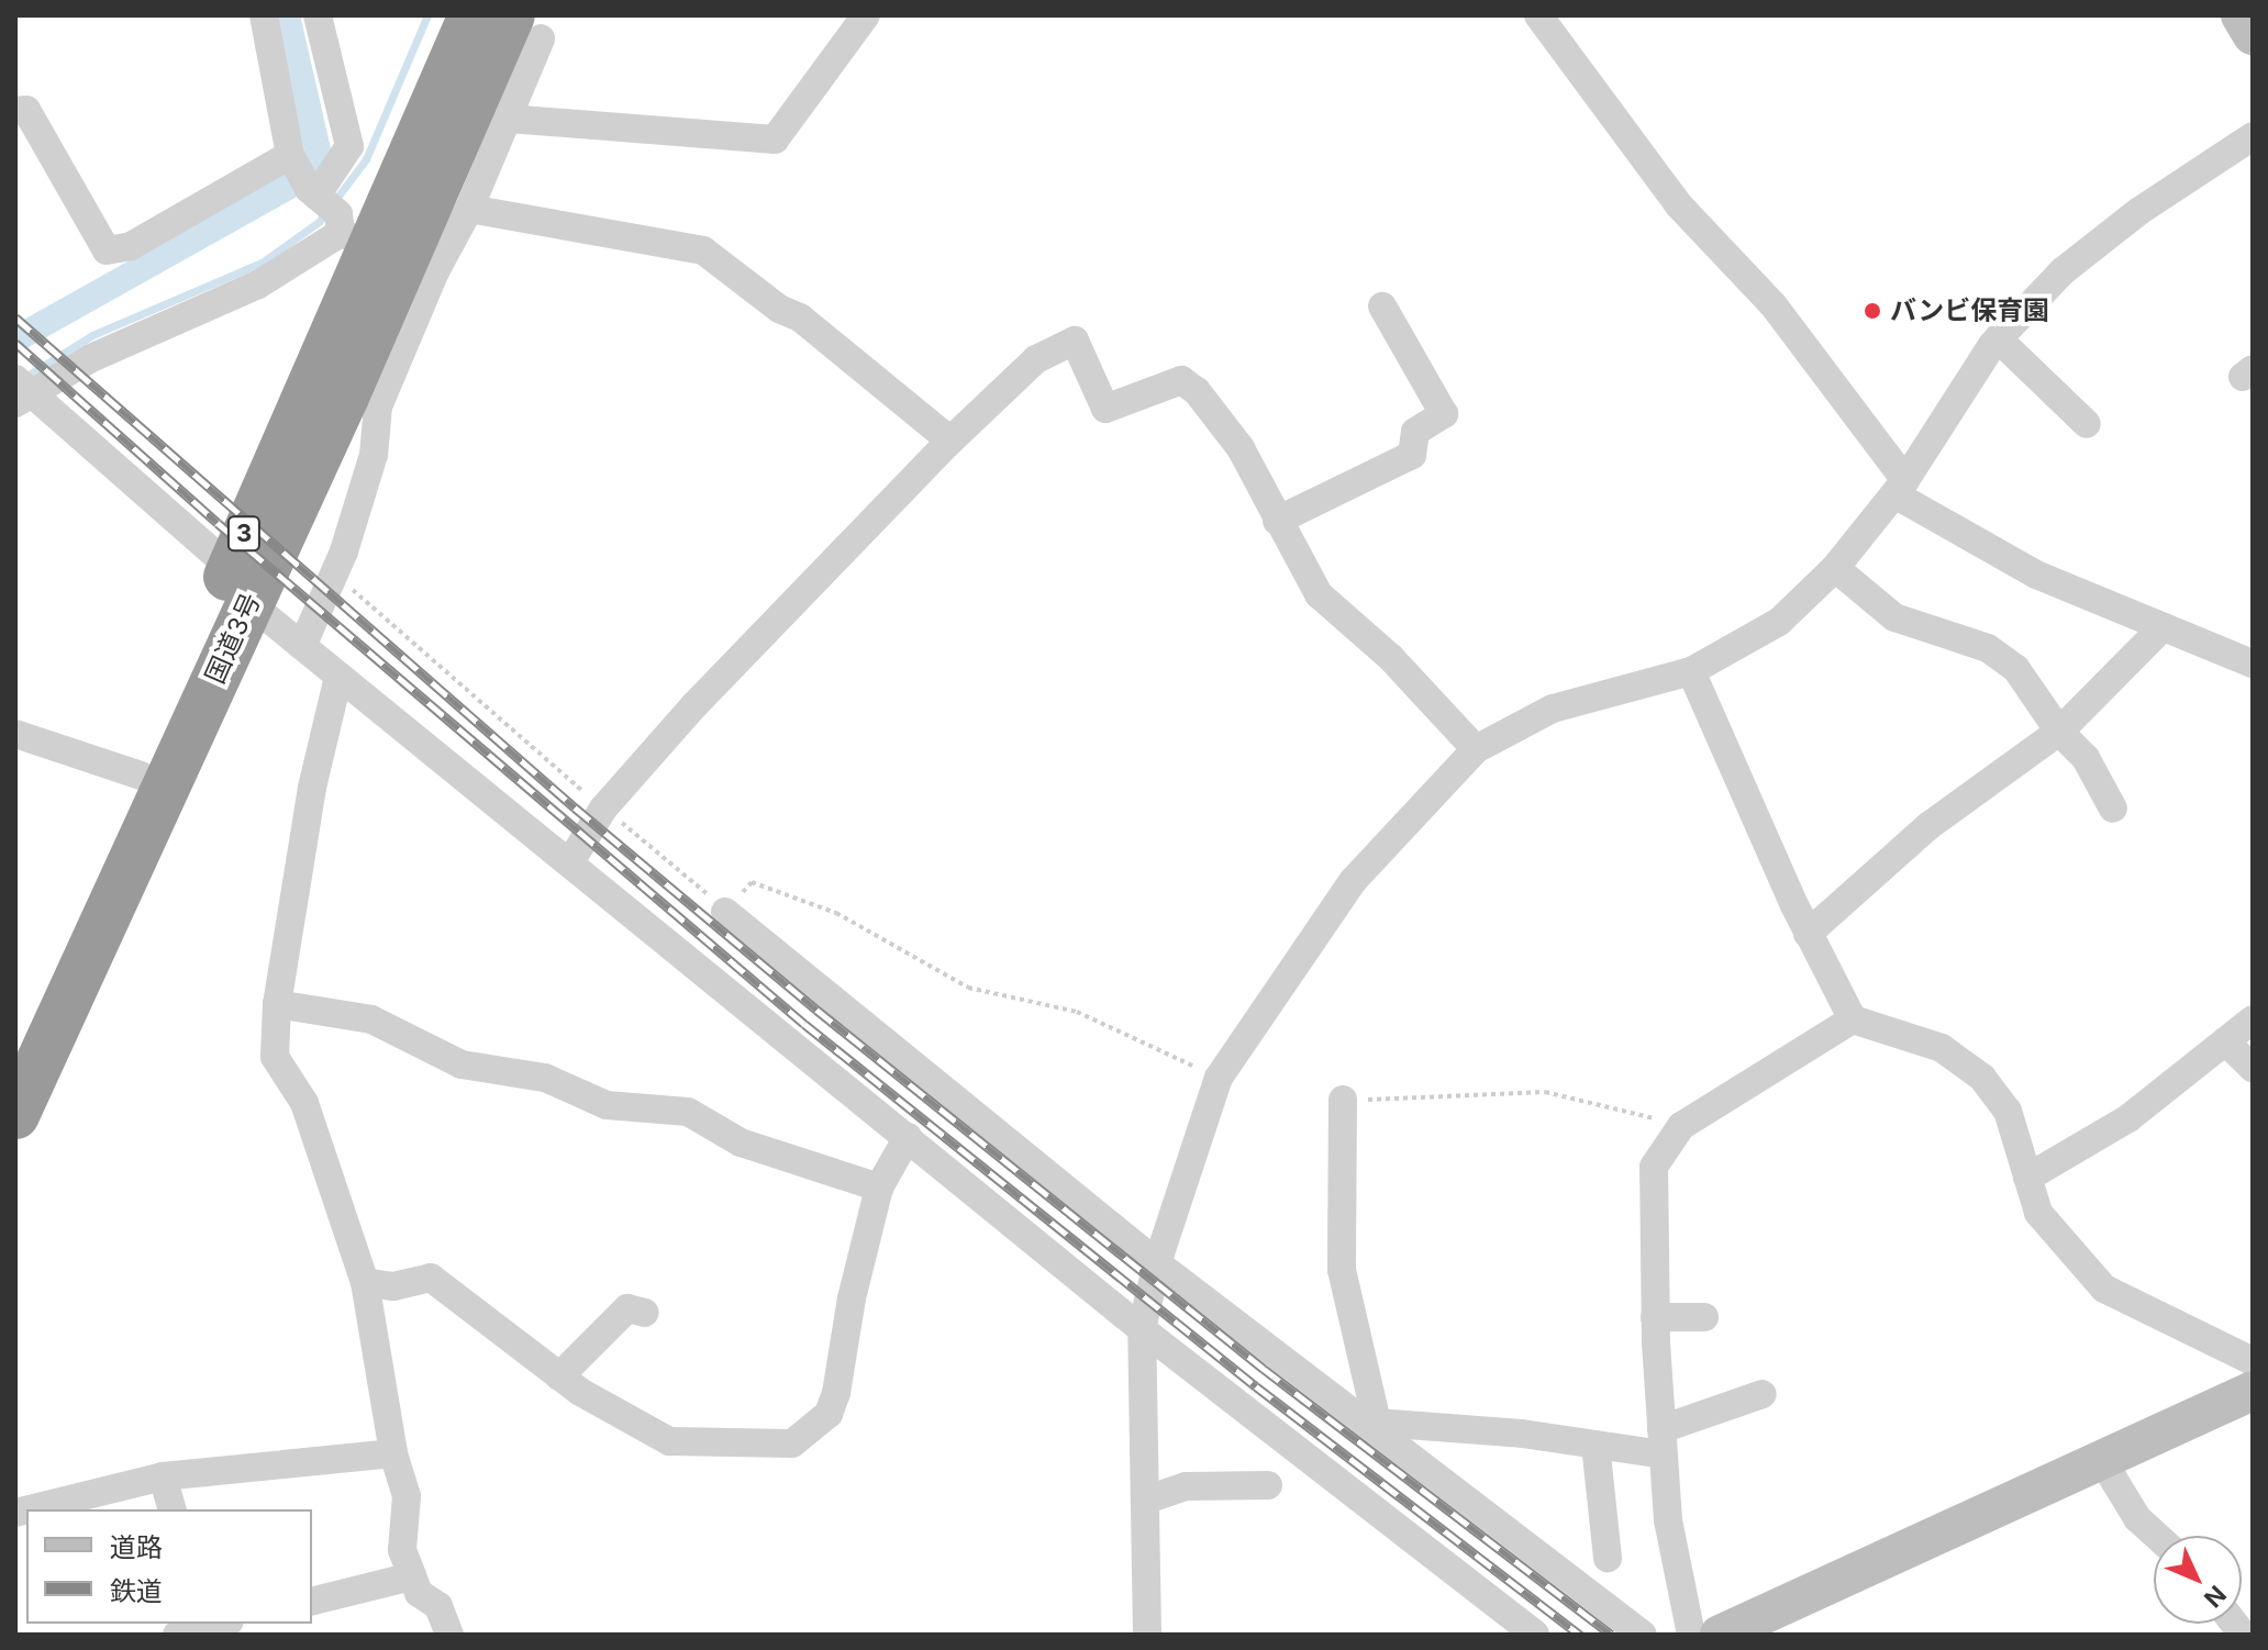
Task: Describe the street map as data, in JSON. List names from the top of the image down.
{
  "streets": {
    "highway": ["3", "国道3号"]
  },
  "places": ["バンビ保育園"],
  "legend": ["道路", "鉄道"],
  "north": "bottom right"
}
